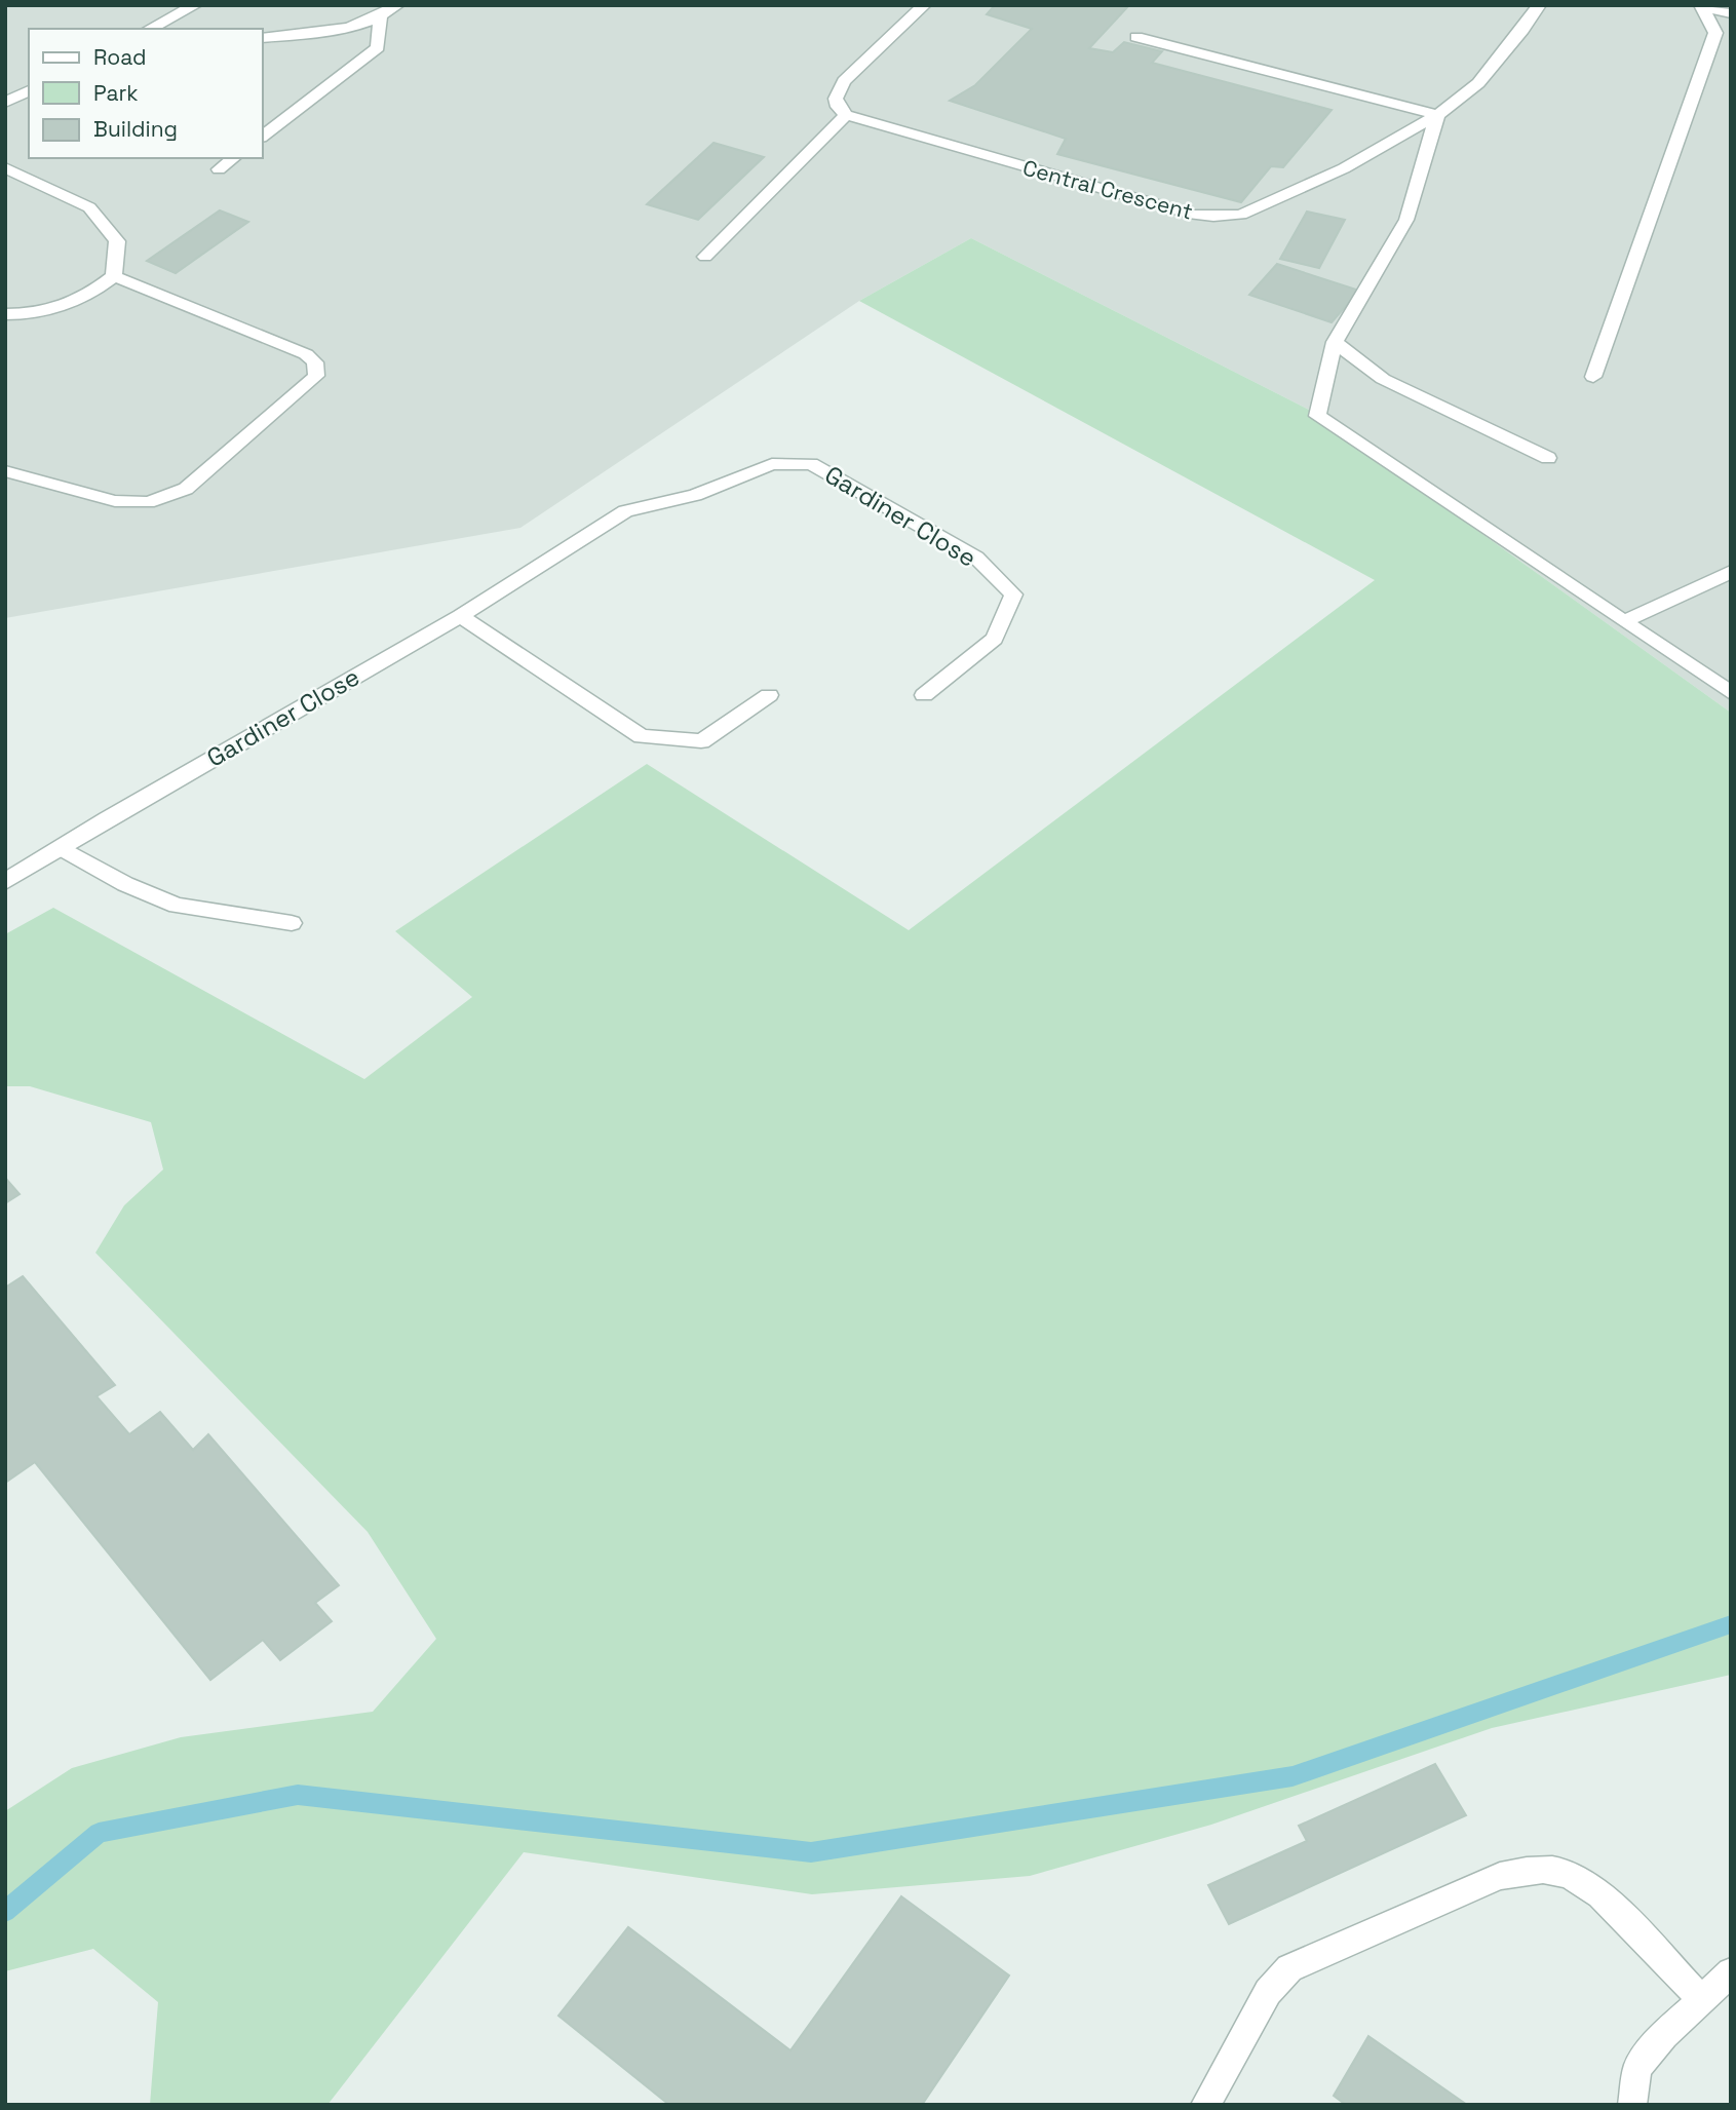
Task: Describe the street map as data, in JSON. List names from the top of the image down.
{
  "streets": {
    "street": ["Central Crescent", "Gardiner Close"]
  },
  "legend": ["Road", "Park", "Building"]
}
